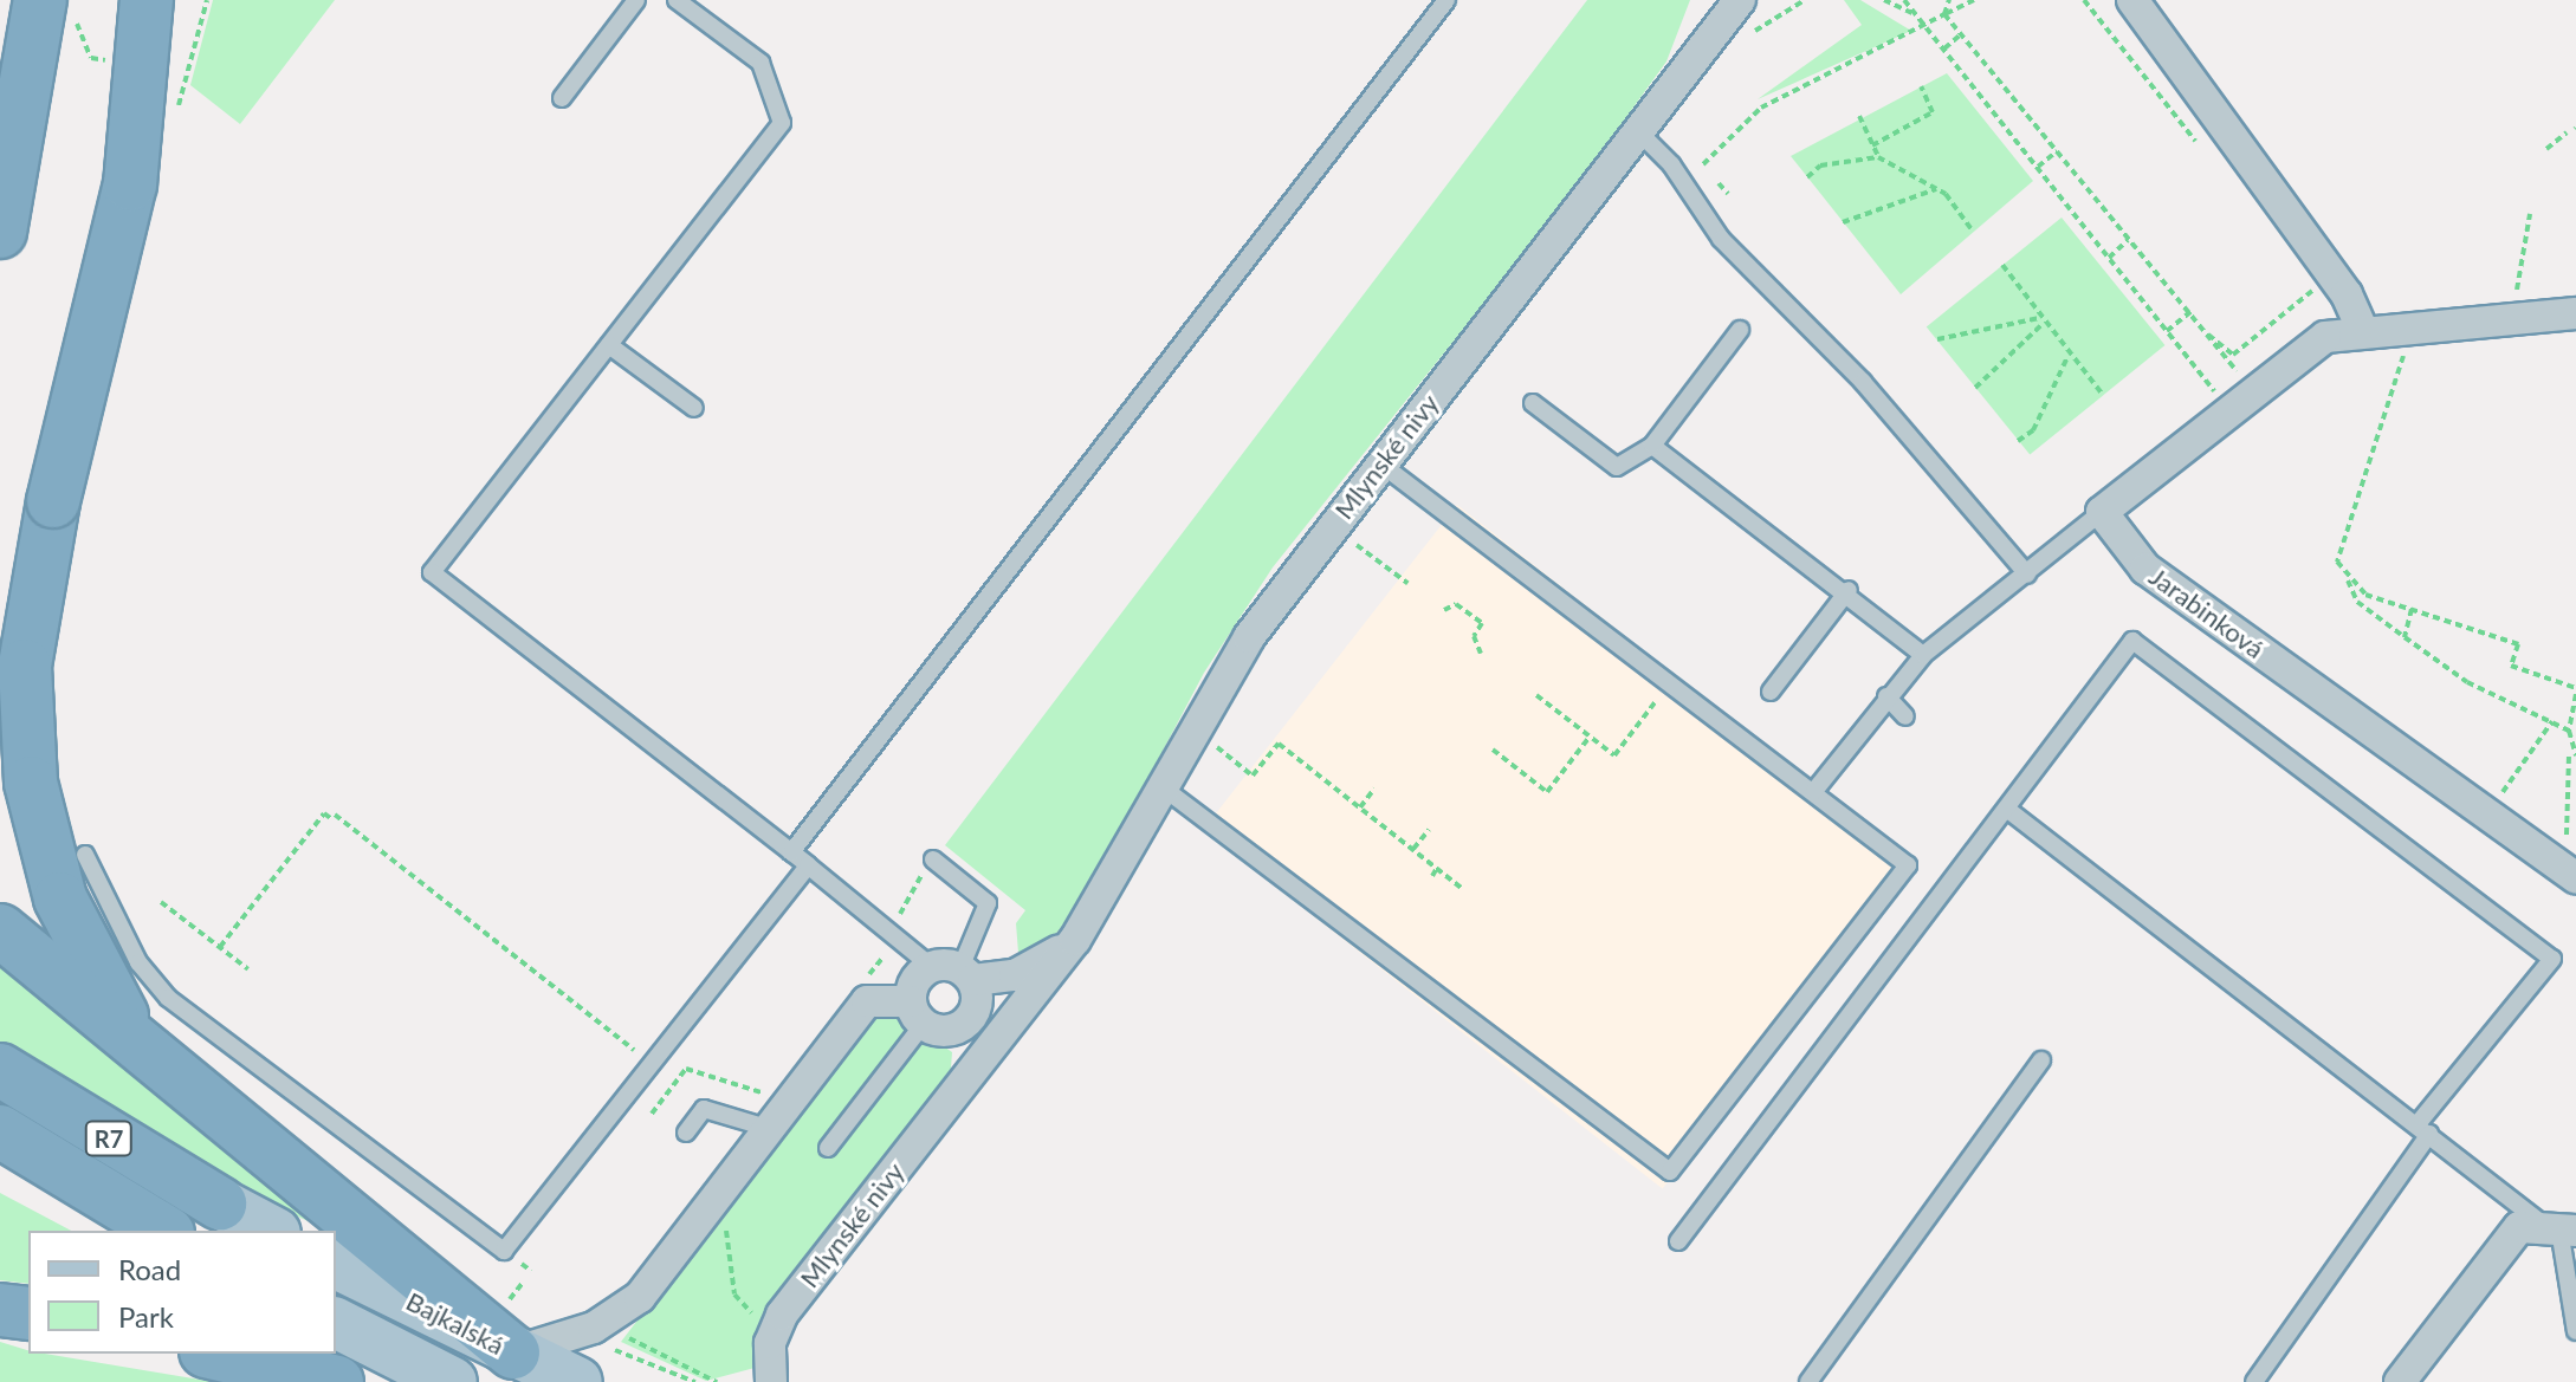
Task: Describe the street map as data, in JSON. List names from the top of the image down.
{
  "streets": {
    "highway": ["R7"],
    "main road": ["Bajkalská"],
    "street": ["Mlynské nivy", "Jarabinková"]
  },
  "legend": ["Road", "Park"]
}
